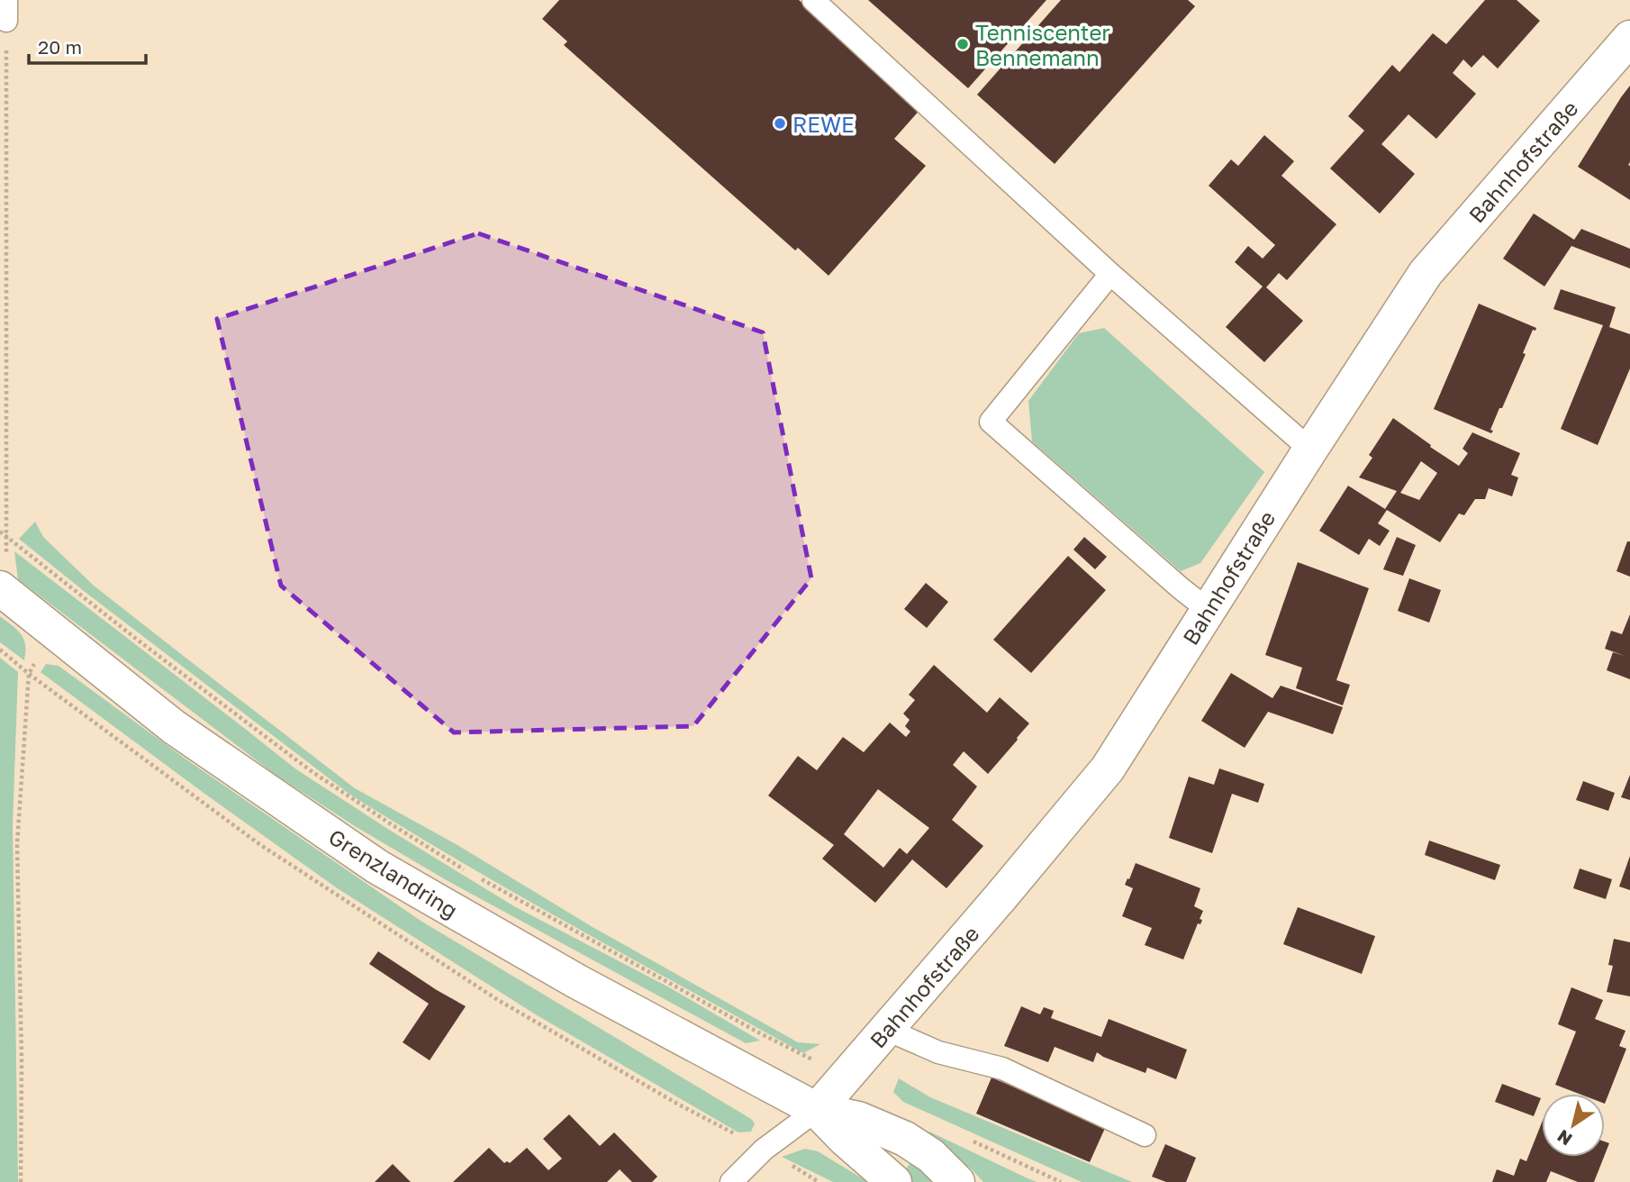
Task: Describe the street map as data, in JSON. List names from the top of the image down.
{
  "streets": {
    "street": ["Bahnhofstraße", "Grenzlandring"]
  },
  "crossings": [
    ["Bahnhofstraße", "Grenzlandring"]
  ],
  "places": ["Tenniscenter Bennemann", "REWE"],
  "scale_bar": "20 m",
  "north": "bottom left"
}
